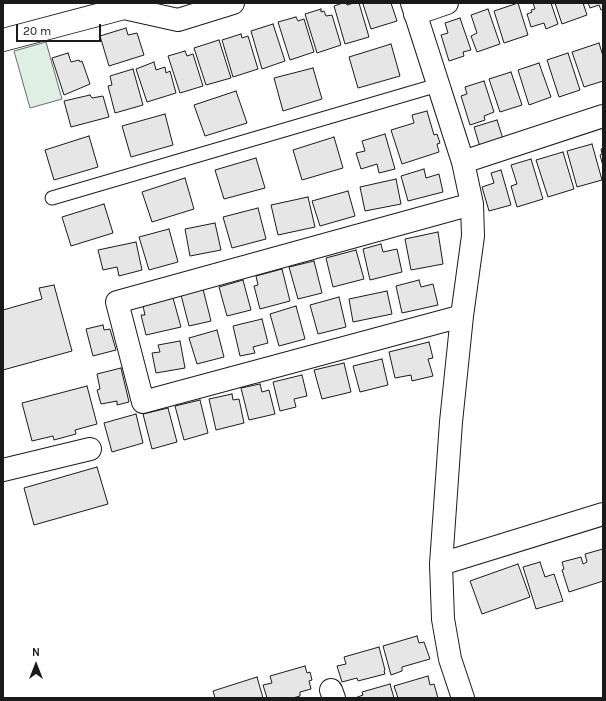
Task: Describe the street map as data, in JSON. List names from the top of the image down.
{
  "scale_bar": "20 m",
  "north": "top"
}
